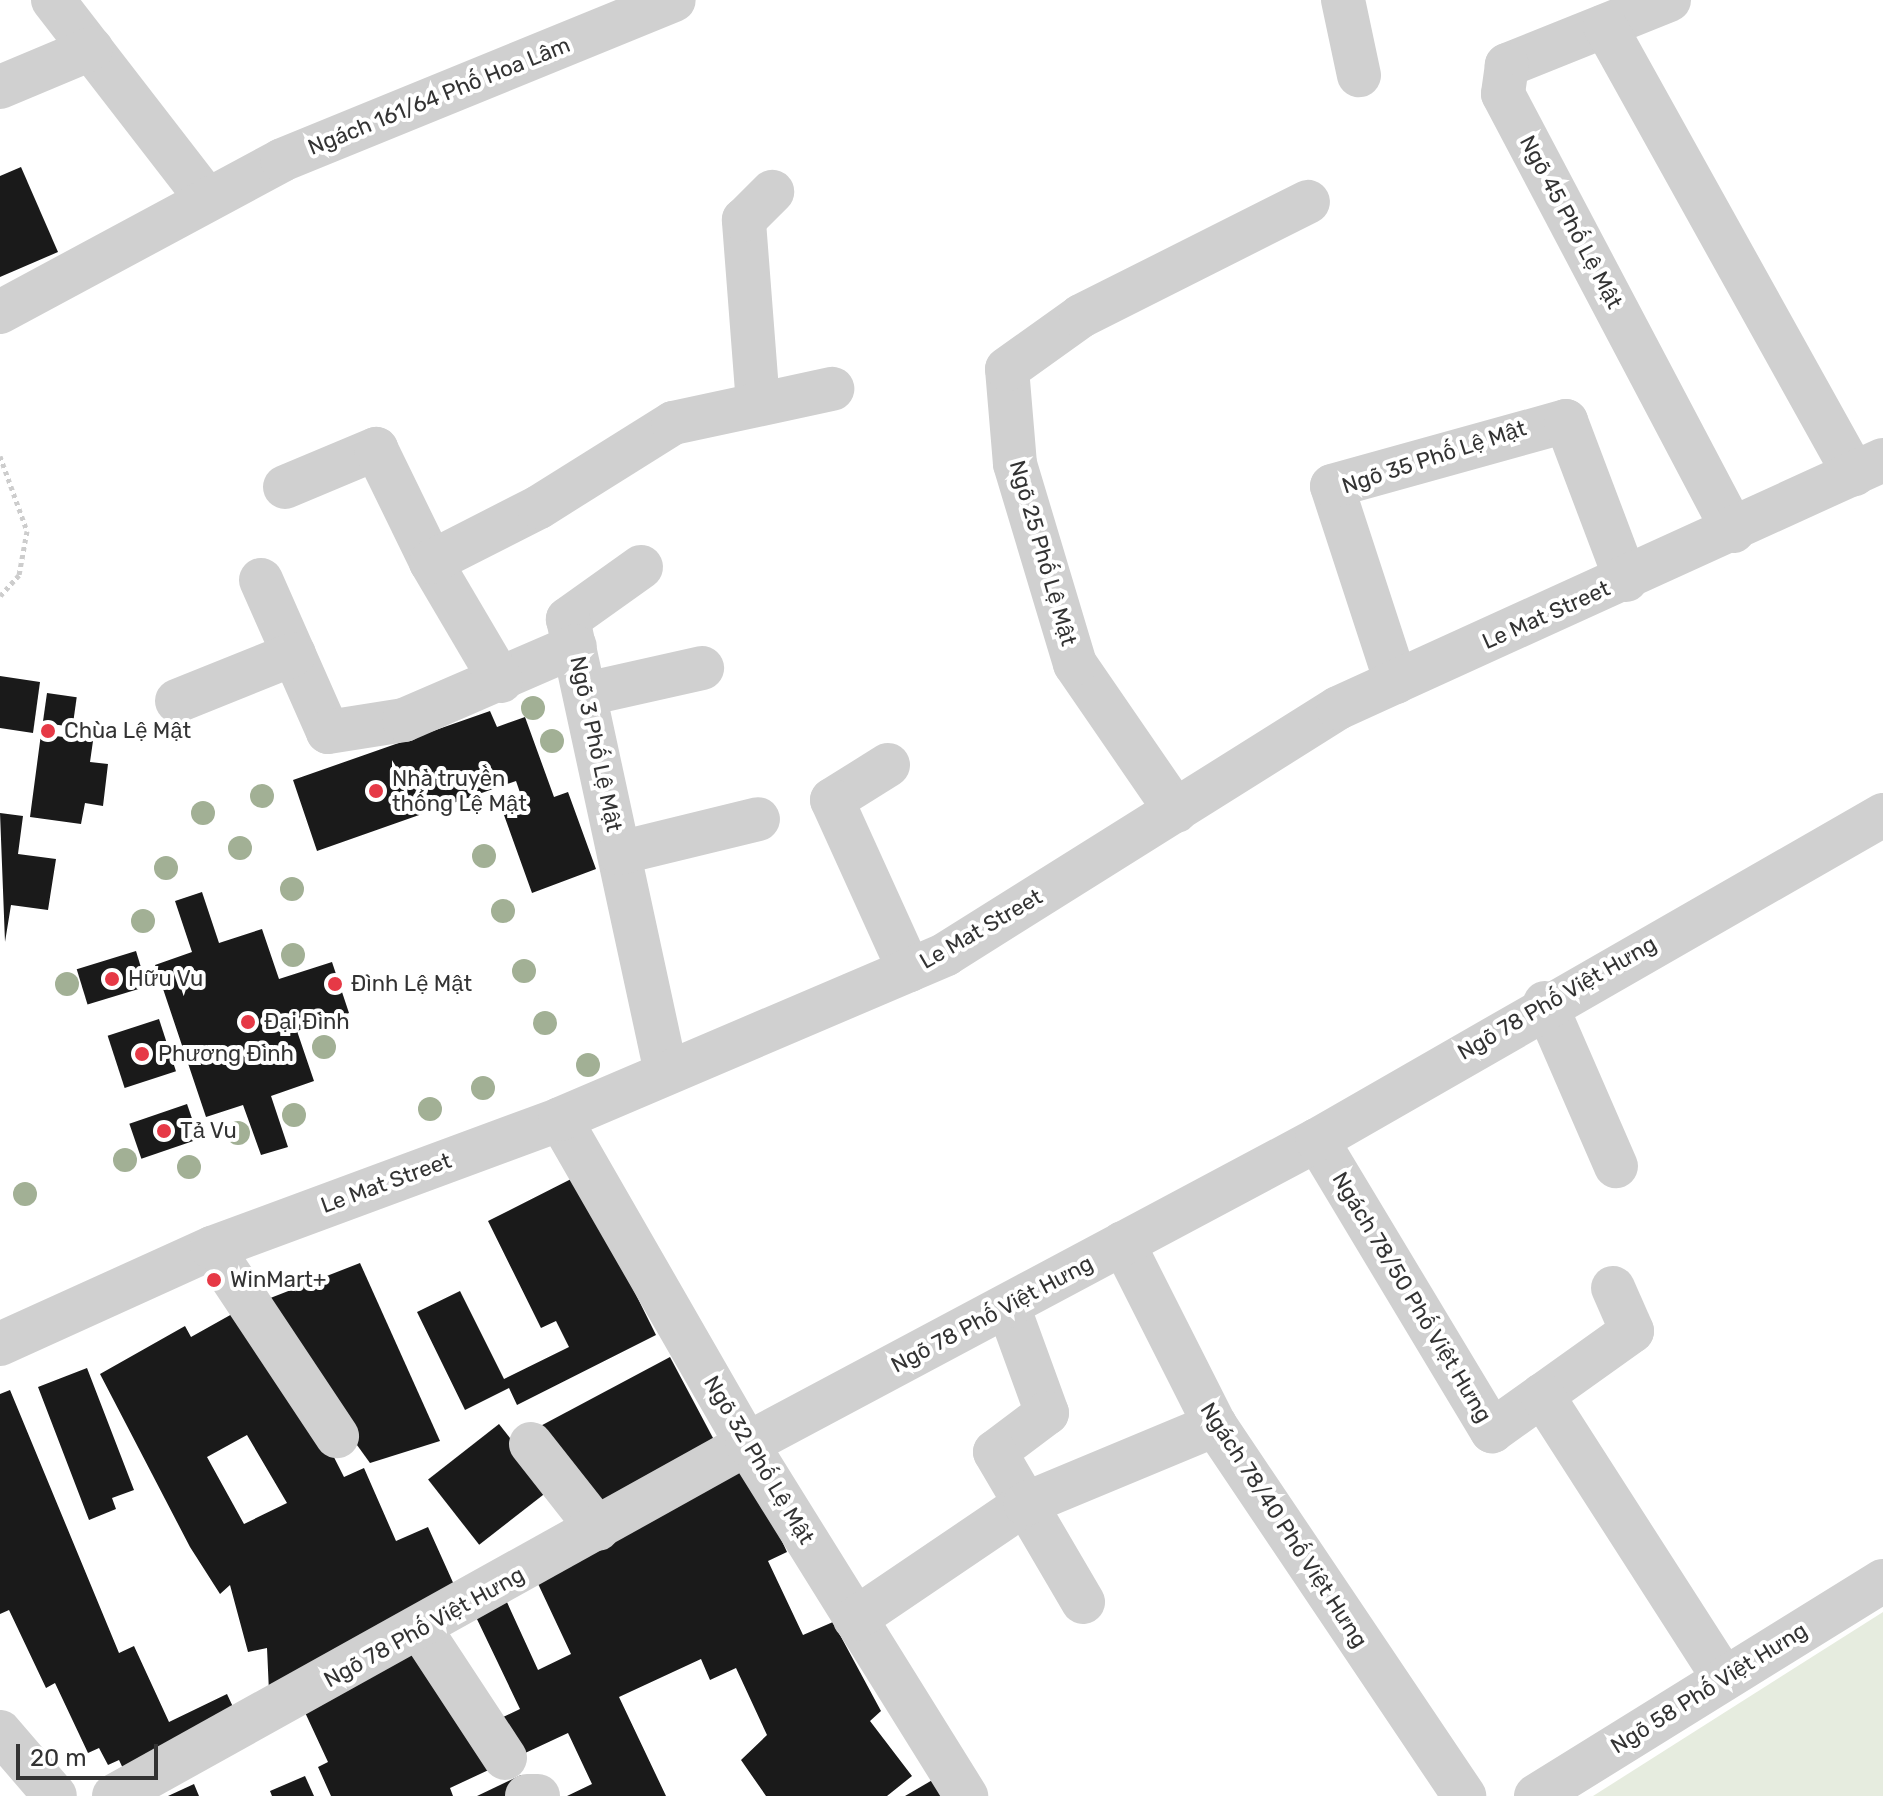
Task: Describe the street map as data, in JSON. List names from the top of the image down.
{
  "streets": {
    "street": [
      "Ngách 161/64 Phố Hoa Lâm",
      "Ngõ 45 Phố Lệ Mật",
      "Ngõ 35 Phố Lệ Mật",
      "Ngõ 25 Phố Lệ Mật",
      "Le Mat Street",
      "Ngõ 3 Phố Lệ Mật",
      "Ngõ 78 Phố Việt Hưng",
      "Ngách 78/50 Phố Việt Hưng",
      "Ngõ 32 Phố Lệ Mật",
      "Ngách 78/40 Phố Việt Hưng",
      "Ngõ 58 Phố Việt Hưng"
    ]
  },
  "crossings": [
    ["Ngõ 45 Phố Lệ Mật", "Le Mat Street"],
    ["Ngõ 35 Phố Lệ Mật", "Le Mat Street"],
    ["Ngõ 25 Phố Lệ Mật", "Le Mat Street"],
    ["Le Mat Street", "Ngõ 3 Phố Lệ Mật"],
    ["Le Mat Street", "Ngõ 32 Phố Lệ Mật"],
    ["Ngõ 78 Phố Việt Hưng", "Ngách 78/50 Phố Việt Hưng"],
    ["Ngõ 78 Phố Việt Hưng", "Ngõ 32 Phố Lệ Mật"],
    ["Ngõ 78 Phố Việt Hưng", "Ngách 78/40 Phố Việt Hưng"]
  ],
  "places": [
    "Chùa Lệ Mật",
    "Nhà truyền thống Lệ Mật",
    "Hữu Vu",
    "Đình Lệ Mật",
    "Đại Đình",
    "Phương Đình",
    "Tả Vu",
    "WinMart+"
  ],
  "scale_bar": "20 m"
}
